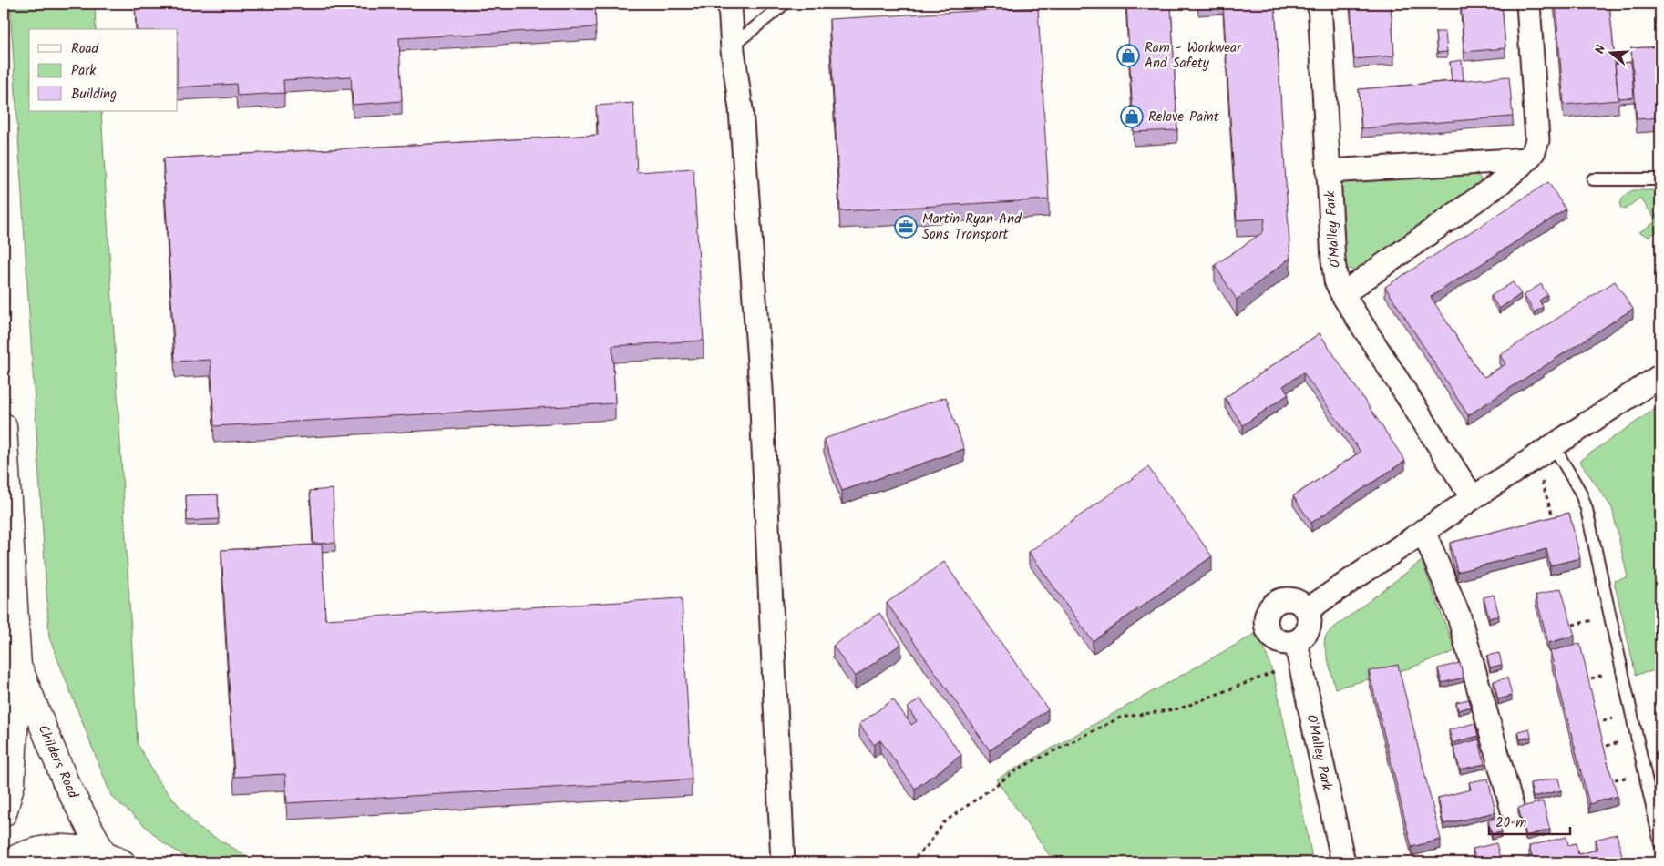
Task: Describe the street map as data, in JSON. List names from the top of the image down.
{
  "streets": {
    "main road": ["Childers Road"],
    "street": ["O'Malley Park"]
  },
  "places": {
    "shop": ["Ram - Workwear And Safety", "Relove Paint"],
    "office": ["Martin Ryan And Sons Transport"]
  },
  "legend": ["Road", "Park", "Building"],
  "scale_bar": "20 m",
  "north": "left"
}
